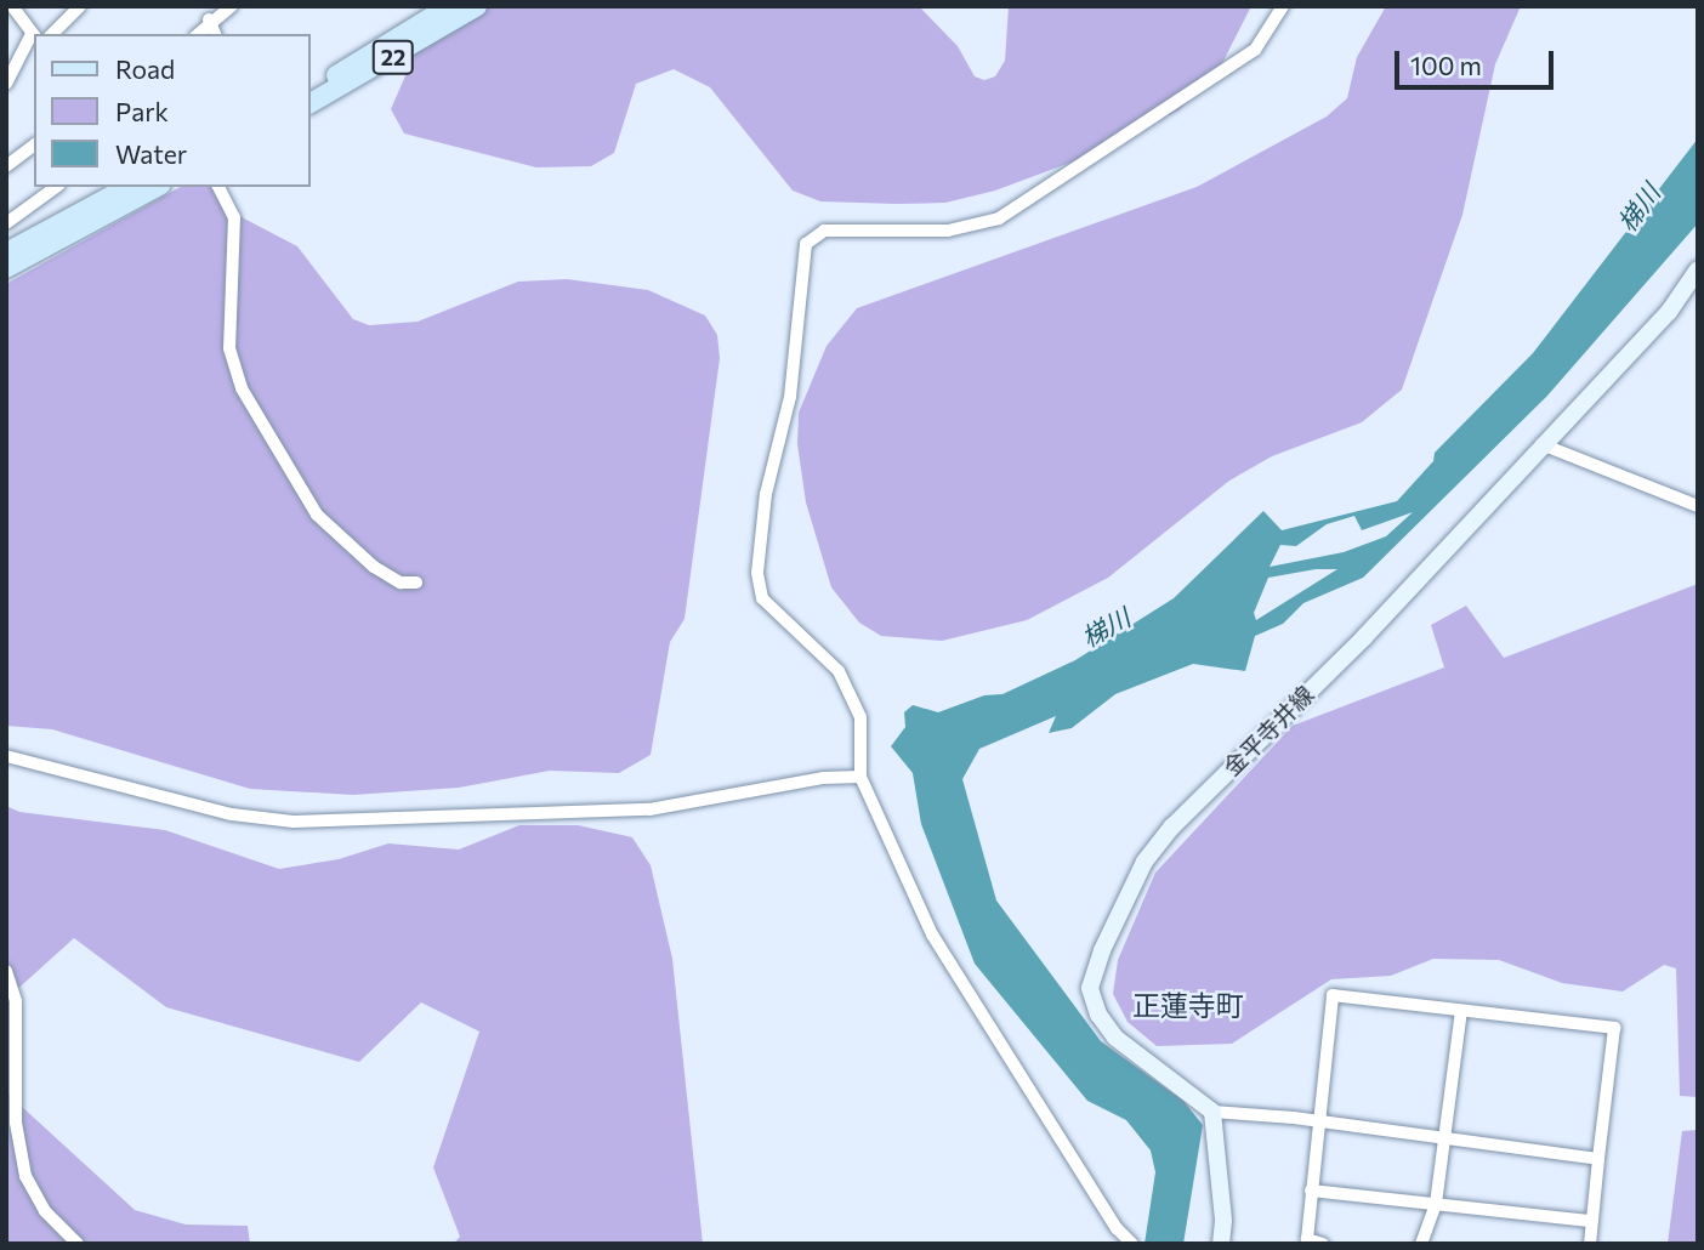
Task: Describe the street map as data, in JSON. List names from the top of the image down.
{
  "streets": {
    "main road": ["22", "金平寺井線"]
  },
  "districts": ["正蓮寺町"],
  "water": ["梯川"],
  "legend": ["Road", "Park", "Water"],
  "scale_bar": "100 m"
}
